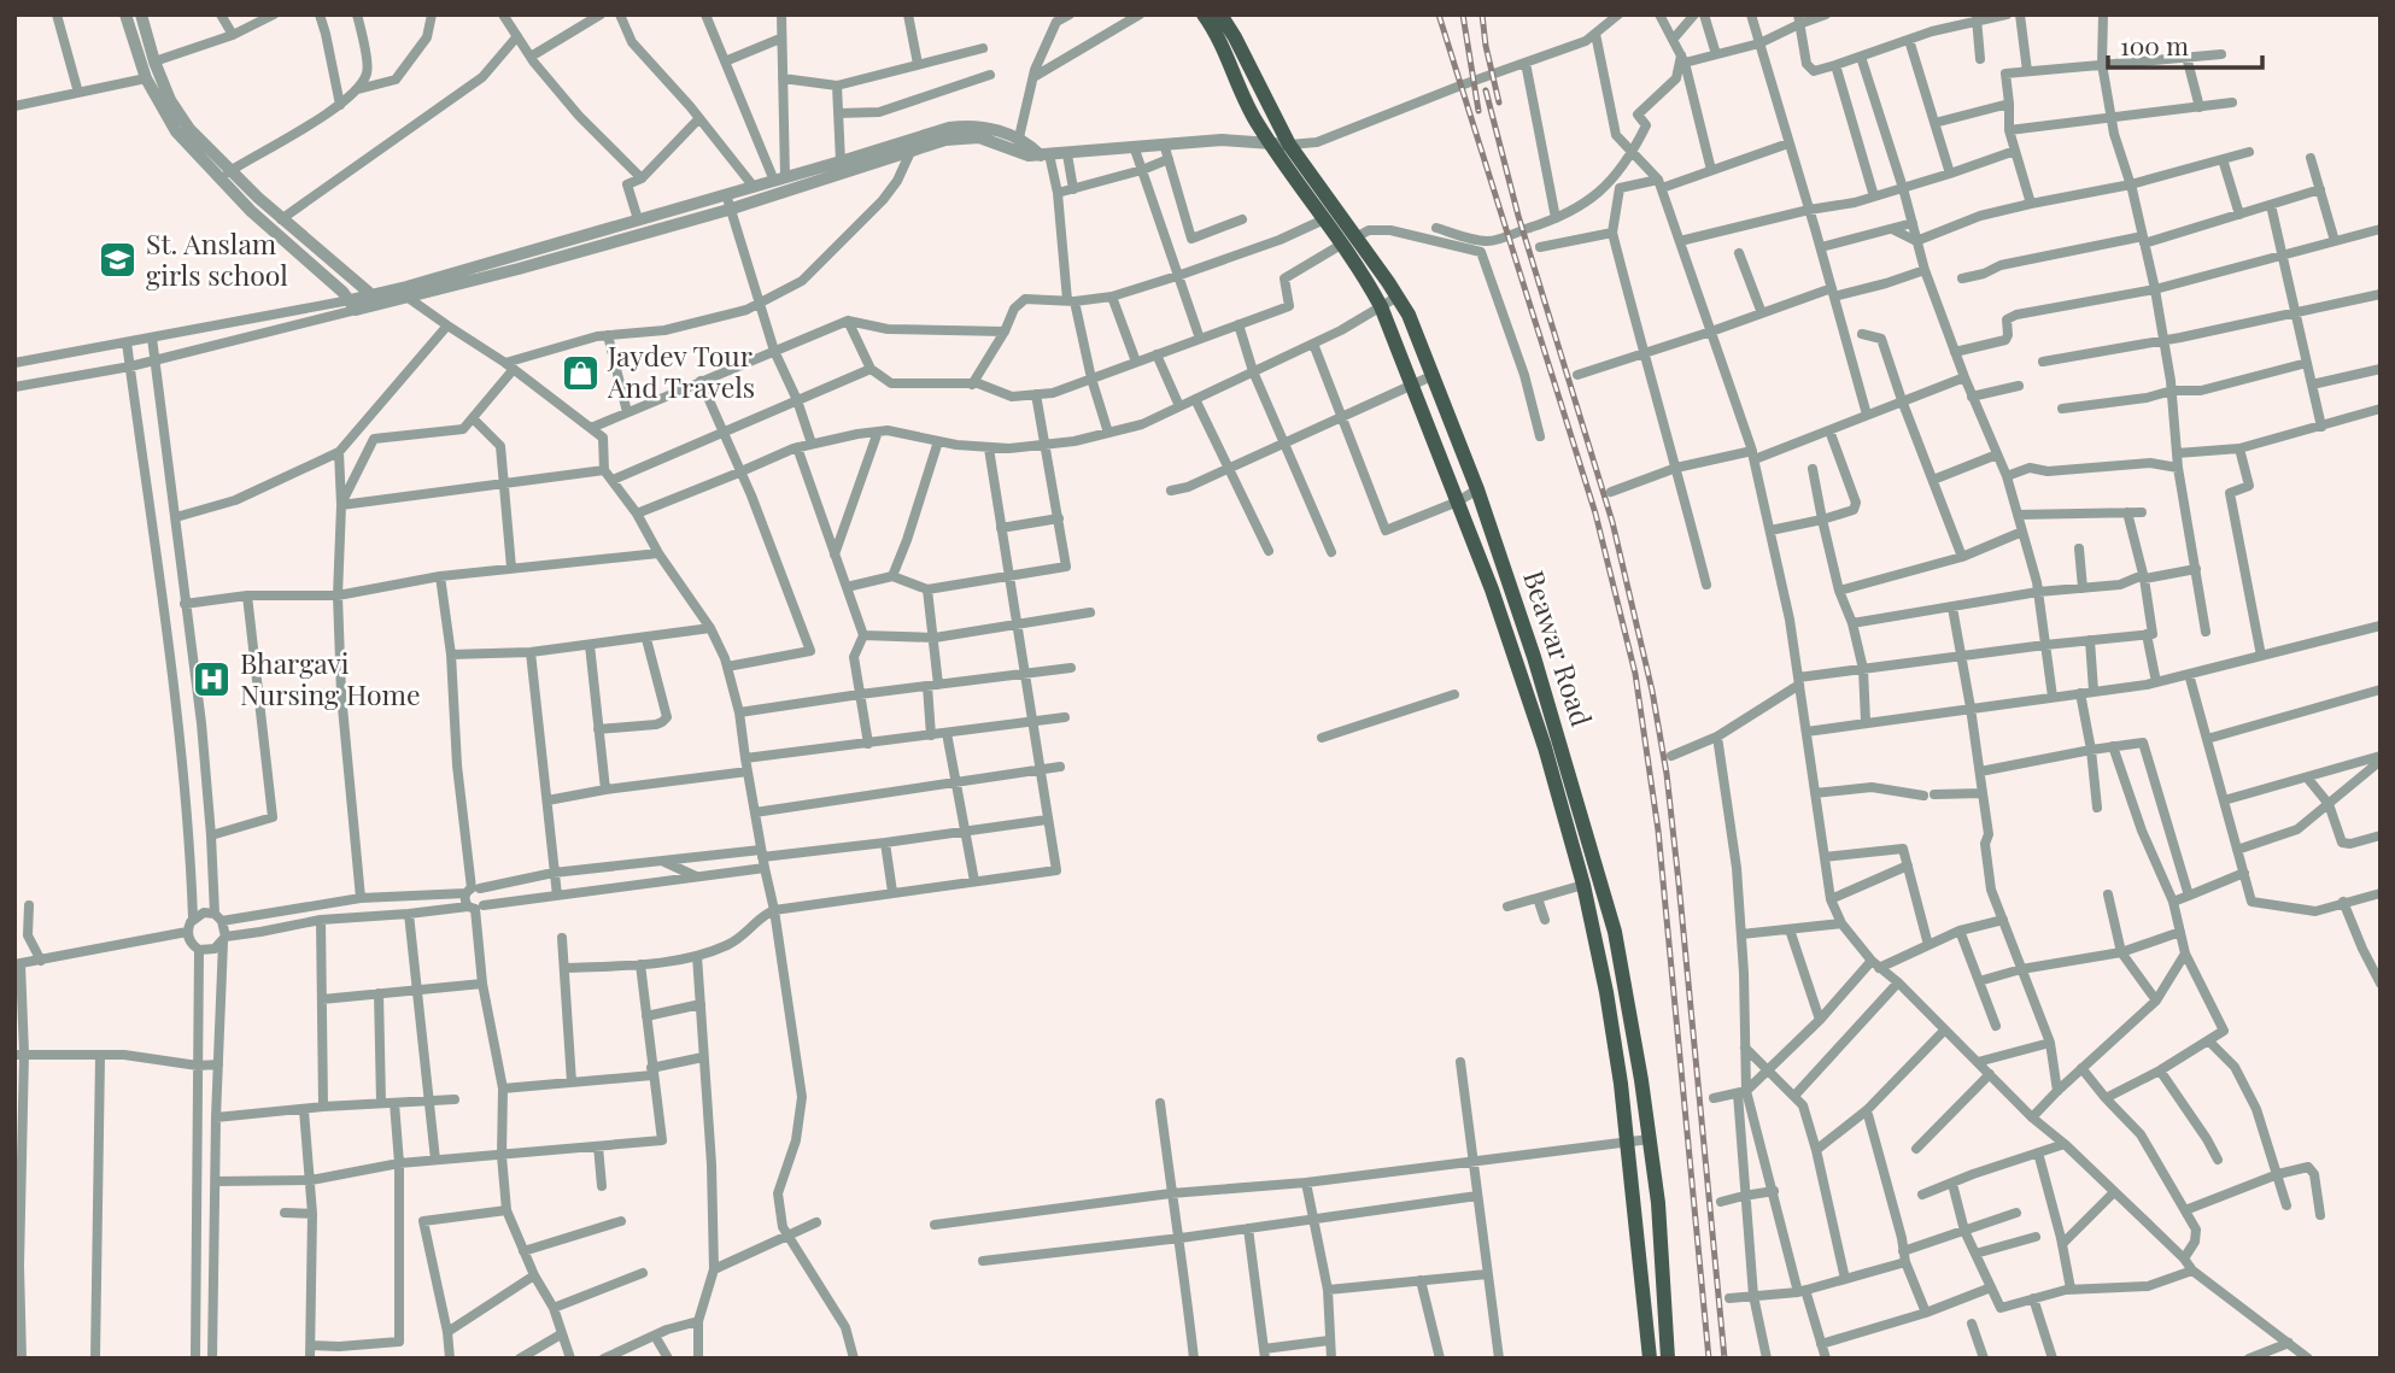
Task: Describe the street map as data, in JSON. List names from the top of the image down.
{
  "streets": {
    "main road": ["Beawar Road"]
  },
  "places": {
    "school or university": ["St. Anslam girls school"],
    "shop": ["Jaydev Tour And Travels"],
    "hospital": ["Bhargavi Nursing Home"]
  },
  "scale_bar": "100 m"
}
